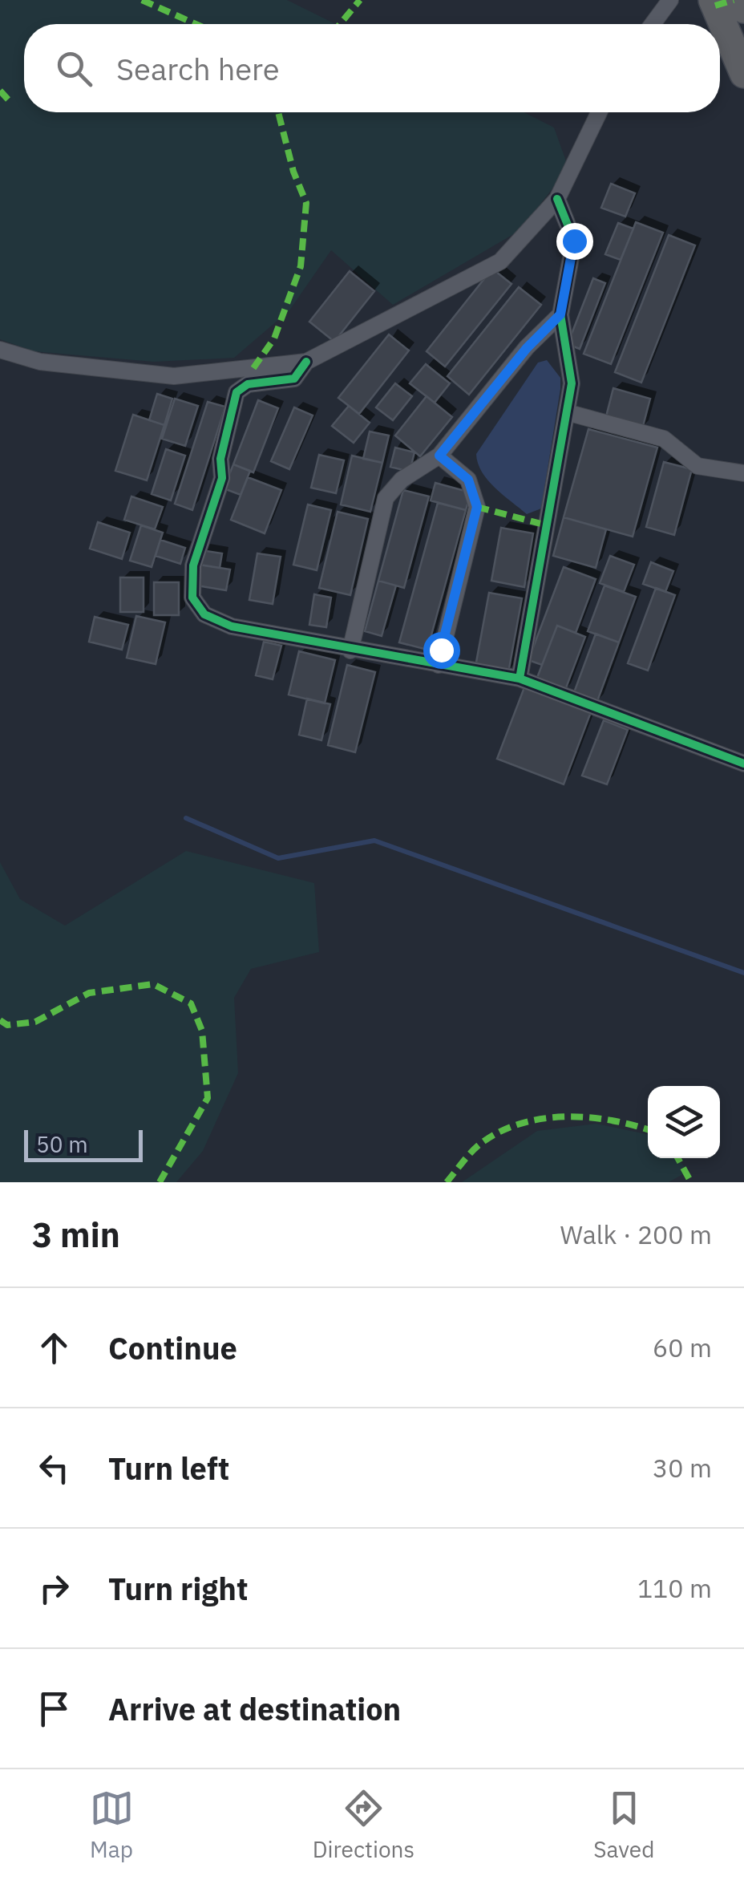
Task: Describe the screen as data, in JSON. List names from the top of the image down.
{
  "scale_bar": "50 m",
  "page": {
    "search": "Search here",
    "scale": "50 m",
    "heading": ["3 min", "Walk · 200 m"],
    "list": [
      ["Continue", "60 m"],
      ["Turn left", "30 m"],
      ["Turn right", "110 m"],
      "Arrive at destination"
    ],
    "nav": ["Map", "Directions", "Saved"]
  }
}
